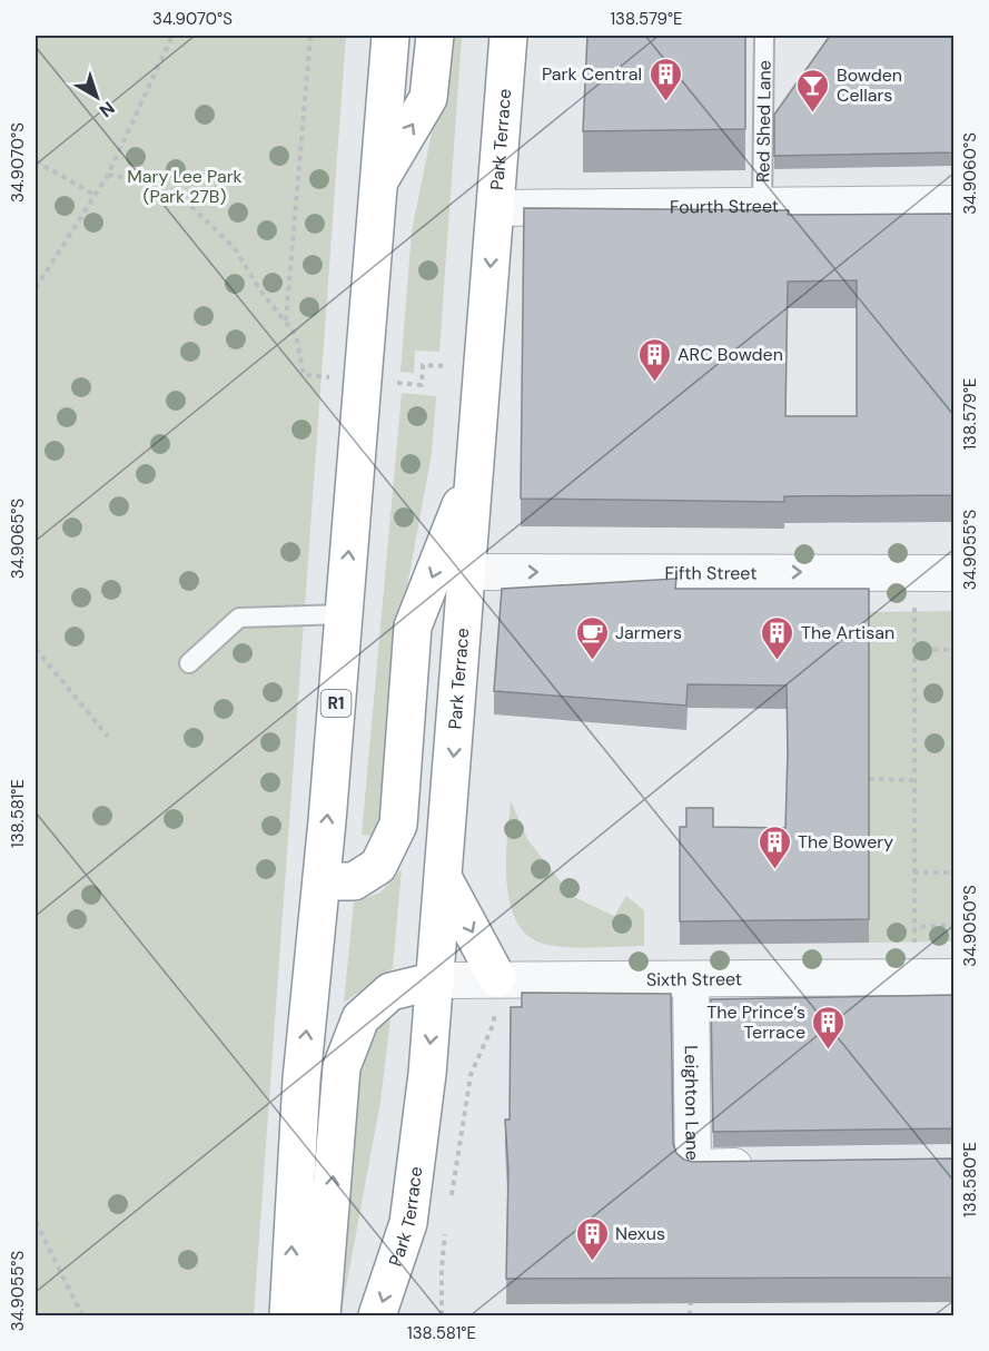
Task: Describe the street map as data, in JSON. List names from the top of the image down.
{
  "streets": {
    "highway": ["Park Terrace", "R1"],
    "street": [
      "Fourth Street",
      "Fifth Street",
      "Sixth Street",
      "Leighton Lane"
    ],
    "lane": ["Red Shed Lane"]
  },
  "crossings": [
    ["Red Shed Lane", "Fourth Street"],
    ["Park Terrace", "Fourth Street"],
    ["Park Terrace", "Fifth Street"],
    ["Park Terrace", "Sixth Street"],
    ["Sixth Street", "Leighton Lane"]
  ],
  "one_way": ["Fifth Street"],
  "parks": ["Mary Lee Park (Park 27B)"],
  "places": {
    "building": [
      "Park Central",
      "ARC Bowden",
      "The Artisan",
      "The Bowery",
      "The Prince’s Terrace",
      "Nexus"
    ],
    "bar": ["Bowden Cellars"],
    "cafe": ["Jarmers"]
  },
  "north": "bottom right",
  "coordinates": [
    "34.9070°S",
    "138.579°E",
    "34.9060°S",
    "34.9065°S",
    "34.9055°S",
    "138.581°E",
    "34.9050°S",
    "138.580°E"
  ]
}
